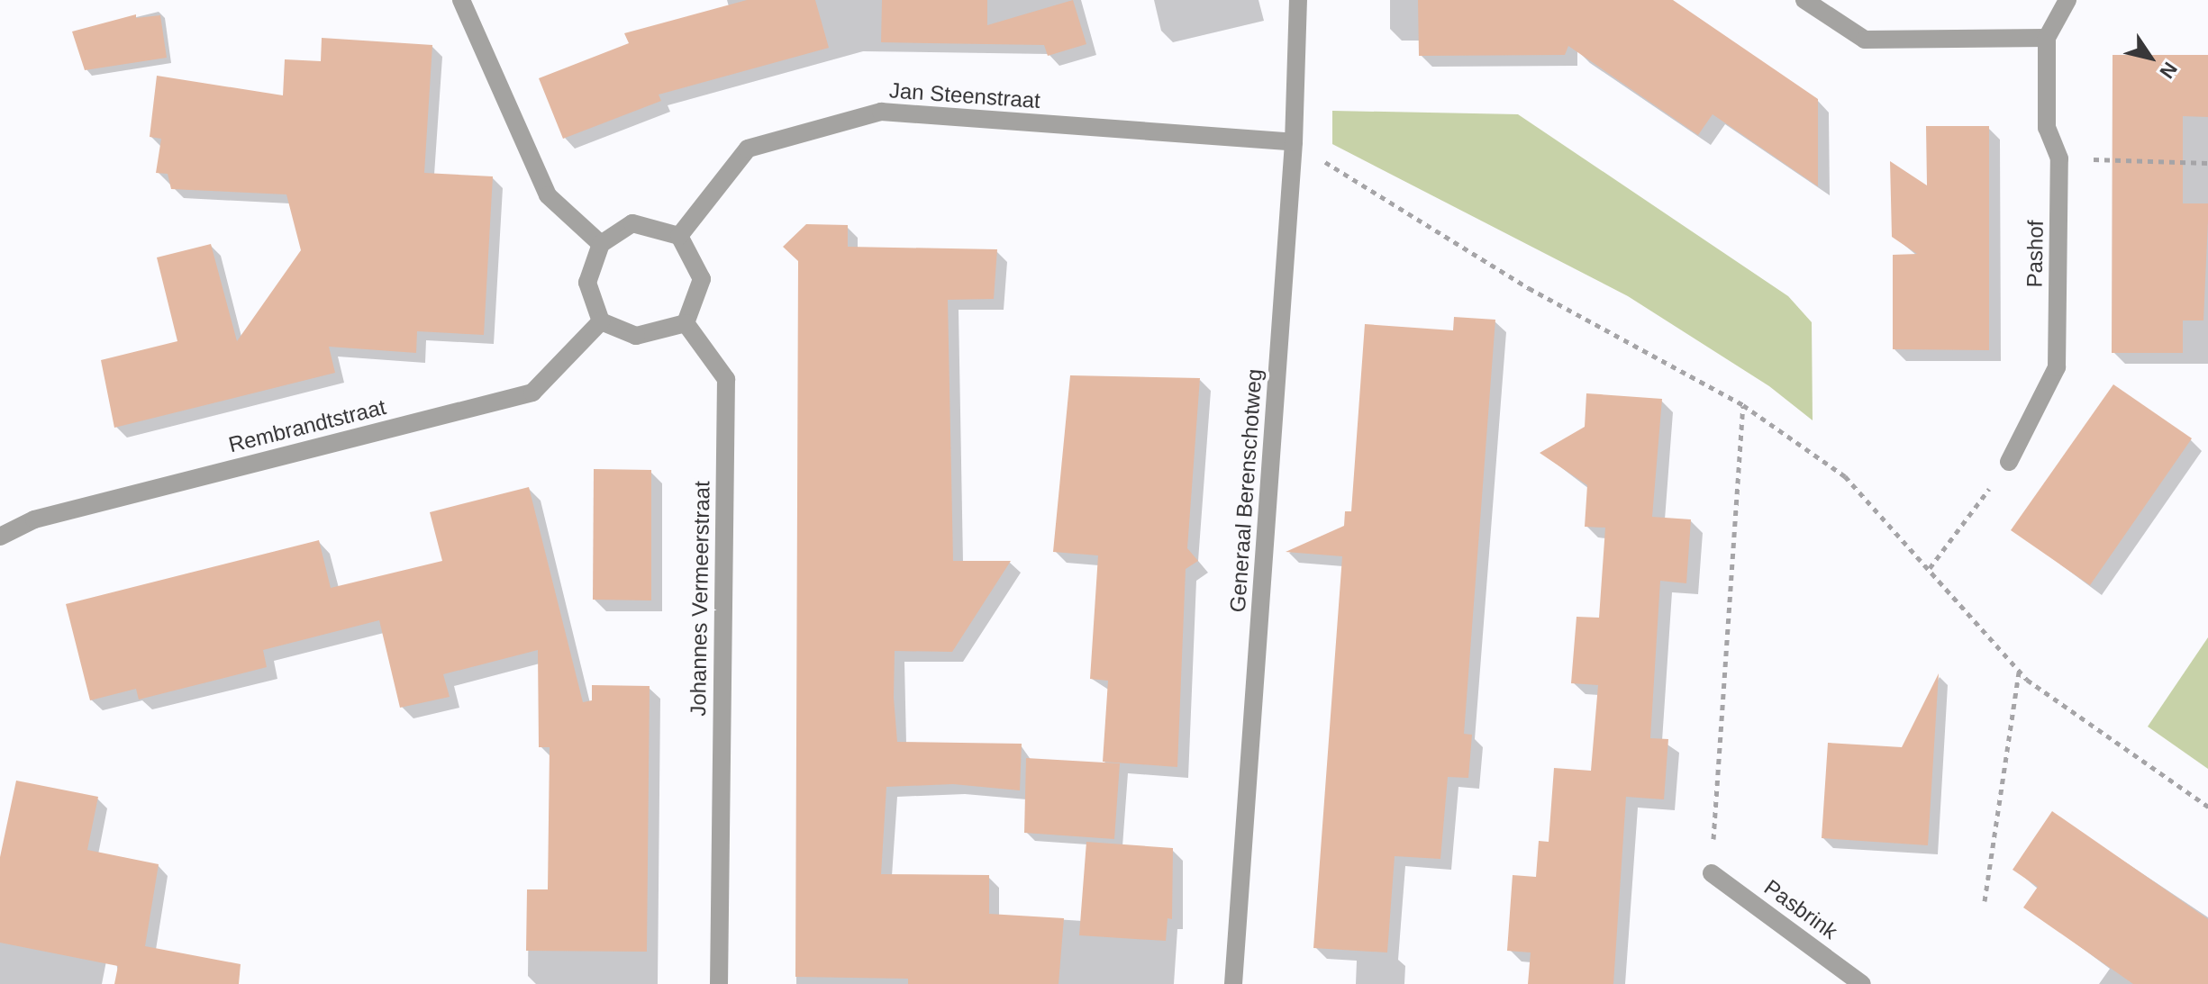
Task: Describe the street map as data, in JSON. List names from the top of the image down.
{
  "streets": {
    "street": [
      "Jan Steenstraat",
      "Pashof",
      "Rembrandtstraat",
      "Generaal Berenschotweg",
      "Johannes Vermeerstraat",
      "Pasbrink"
    ]
  },
  "crossings": [
    ["Jan Steenstraat", "Rembrandtstraat"],
    ["Jan Steenstraat", "Generaal Berenschotweg"],
    ["Jan Steenstraat", "Johannes Vermeerstraat"],
    ["Rembrandtstraat", "Johannes Vermeerstraat"]
  ],
  "north": "bottom right"
}
